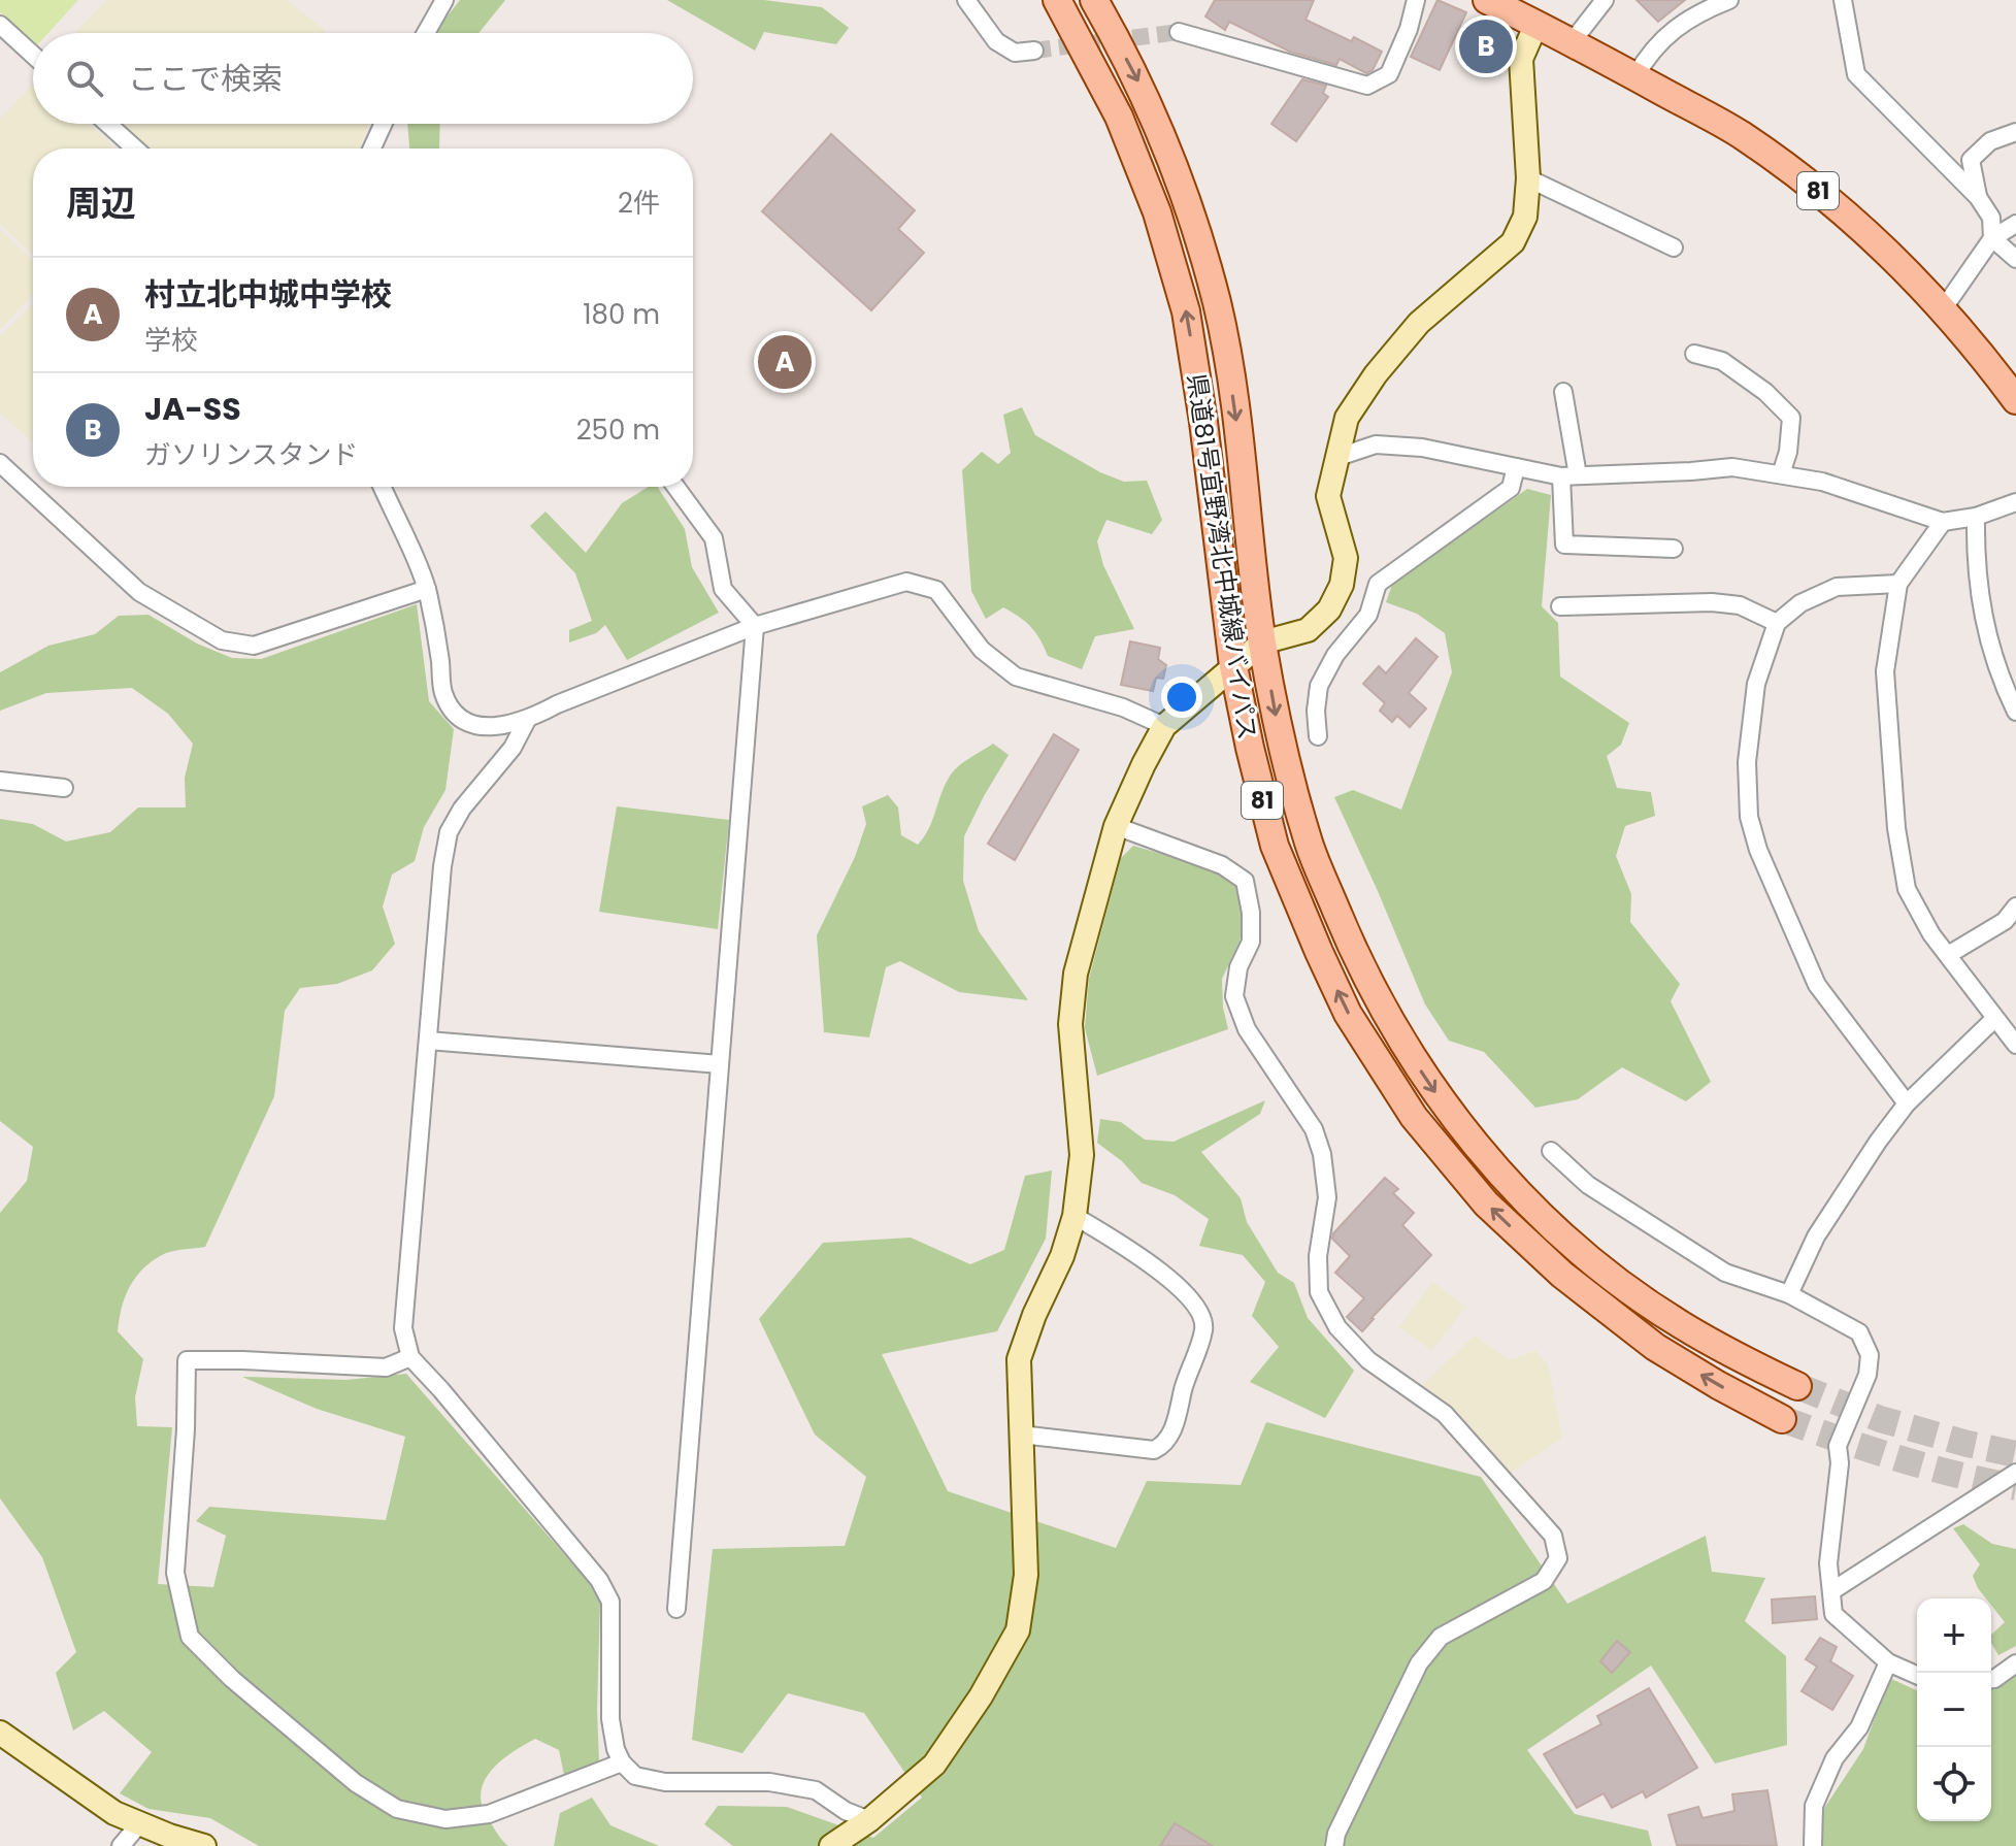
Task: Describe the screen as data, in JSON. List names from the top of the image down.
{
  "streets": {
    "main road": ["81", "県道81号宜野湾北中城線バイパス"]
  },
  "page": {
    "pins": ["B", "A"],
    "search": "ここで検索",
    "heading": ["周辺", "2件"],
    "list": [
      {
        "mark": "A",
        "name": "村立北中城中学校",
        "note": "学校",
        "value": "180 m"
      },
      {
        "mark": "B",
        "name": "JA-SS",
        "note": "ガソリンスタンド",
        "value": "250 m"
      }
    ],
    "map_buttons": ["+", "−"]
  }
}
